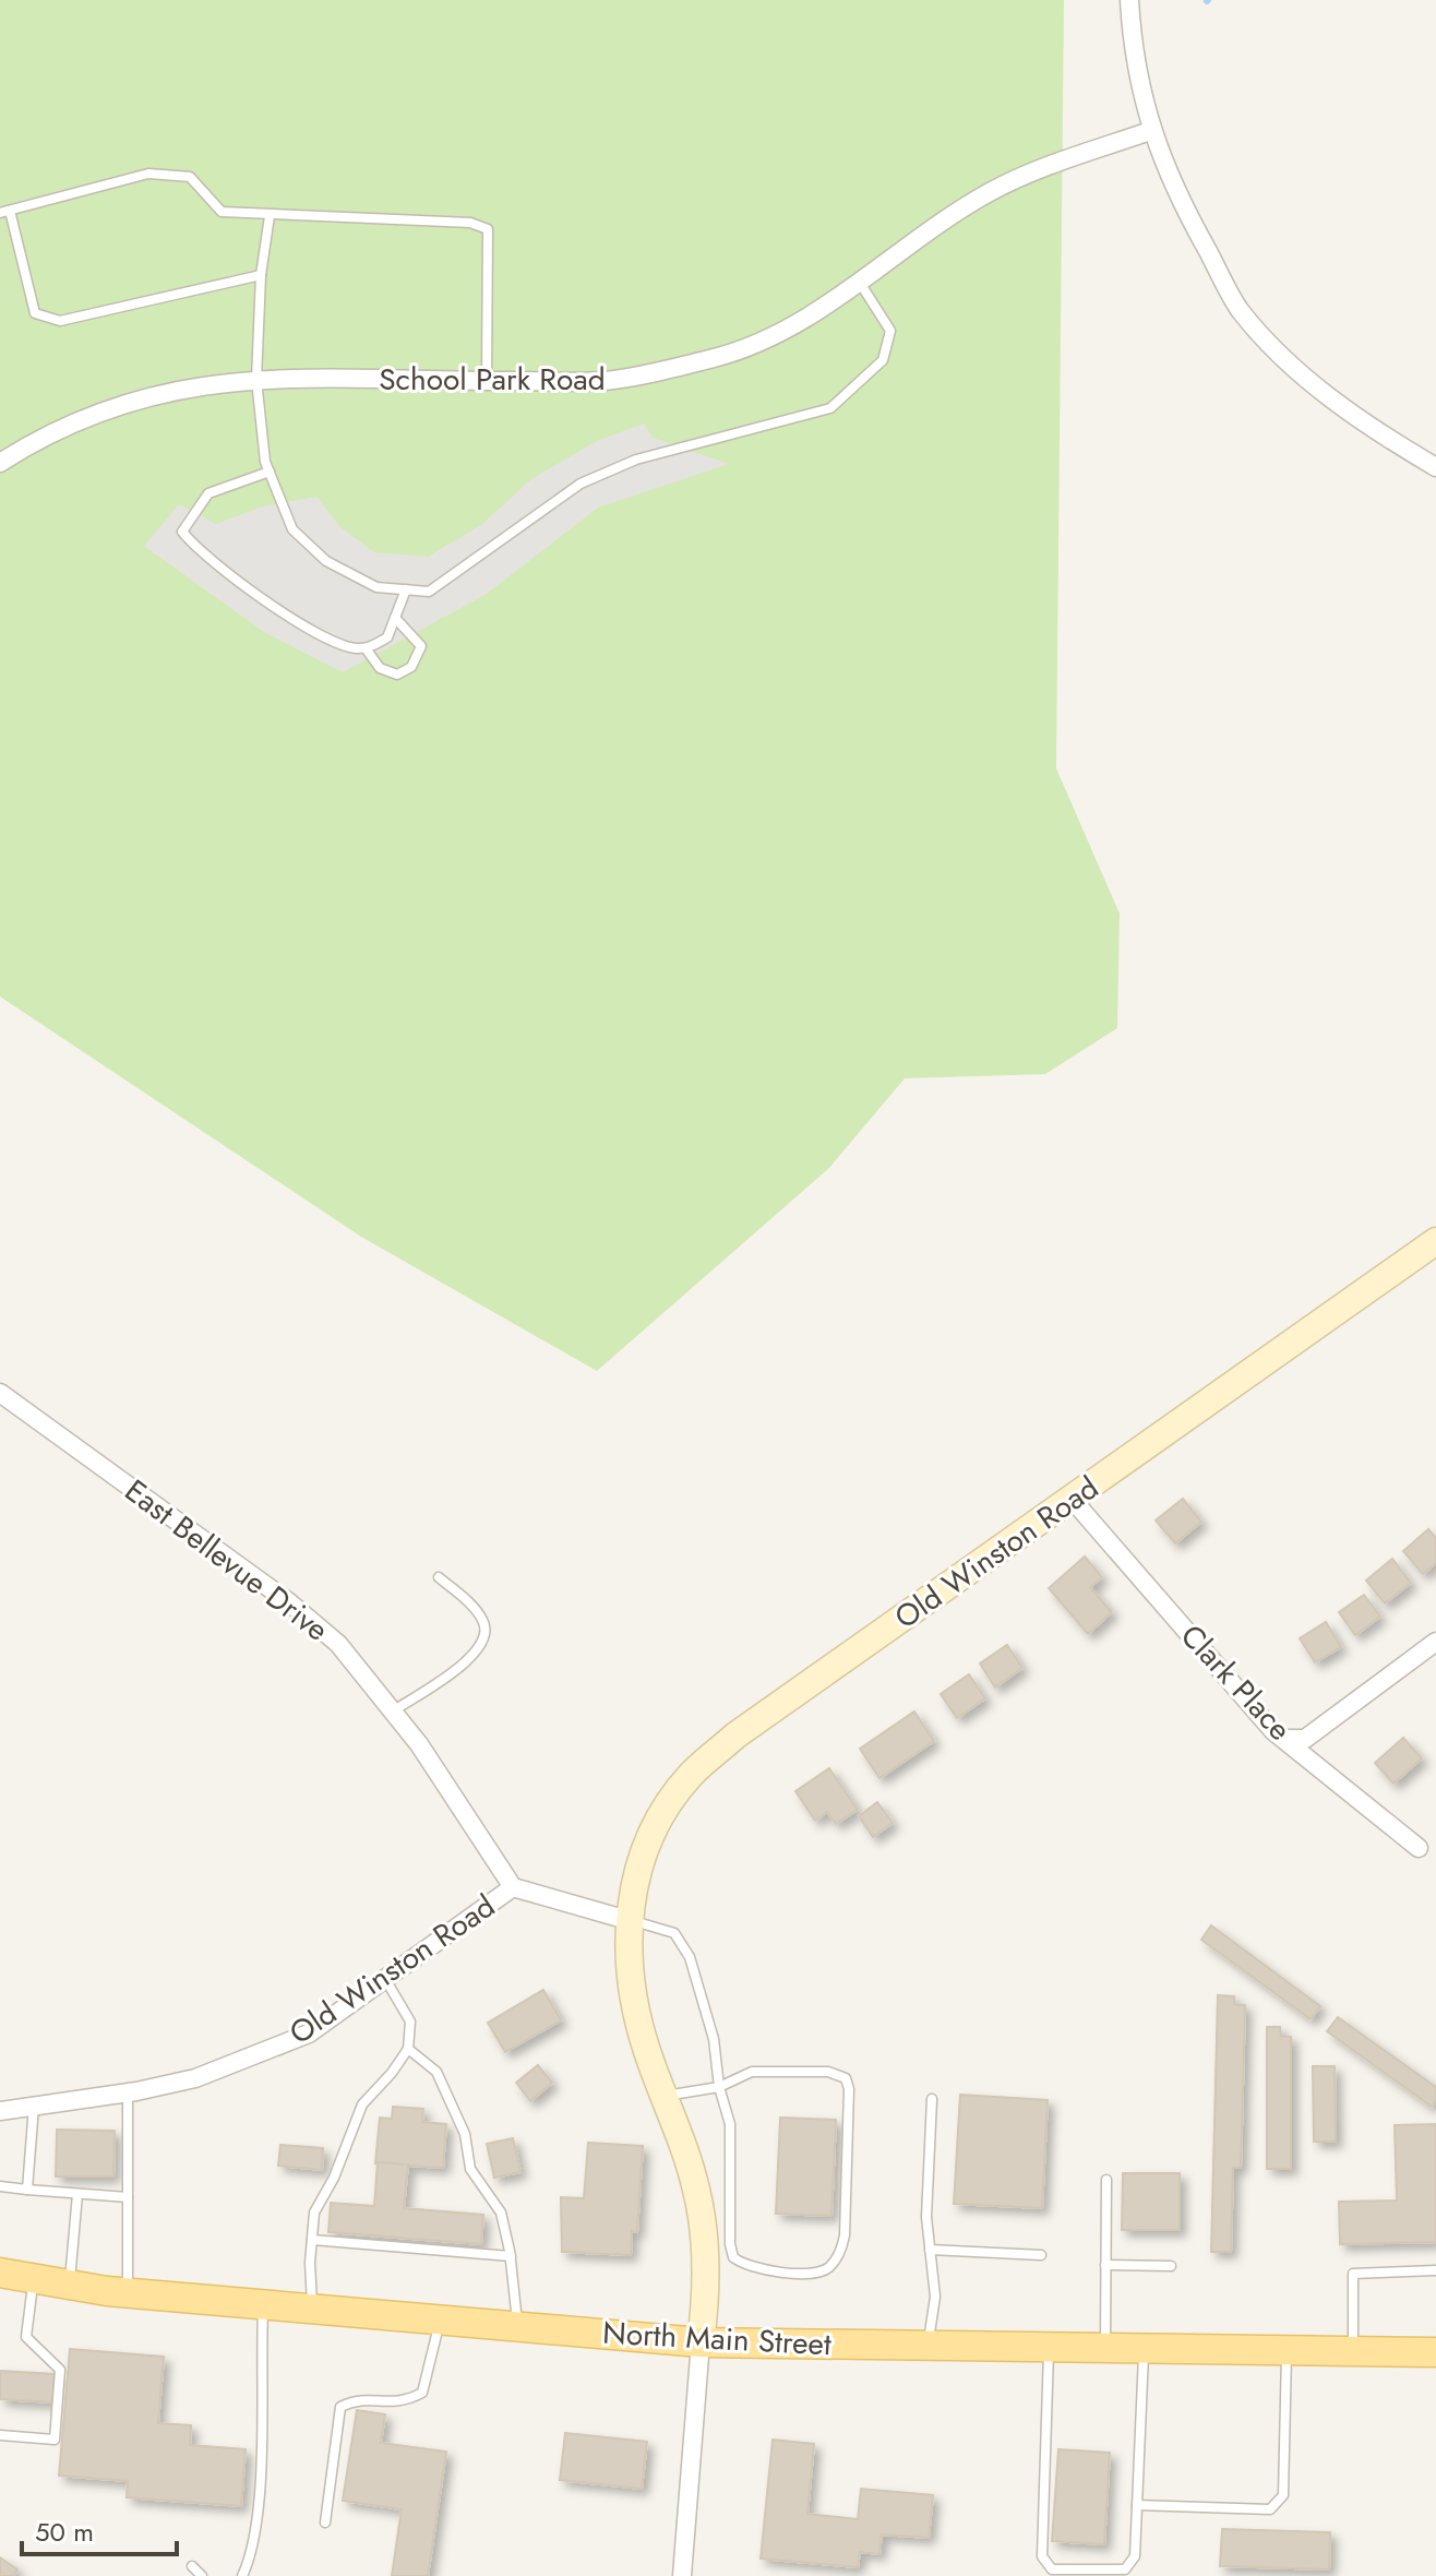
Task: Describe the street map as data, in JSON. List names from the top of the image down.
{
  "streets": {
    "main road": ["North Main Street"],
    "street": [
      "School Park Road",
      "Old Winston Road",
      "East Bellevue Drive",
      "Clark Place"
    ]
  },
  "crossings": [
    ["Old Winston Road", "East Bellevue Drive"],
    ["Old Winston Road", "Clark Place"],
    ["Old Winston Road", "North Main Street"]
  ],
  "scale_bar": "50 m"
}
